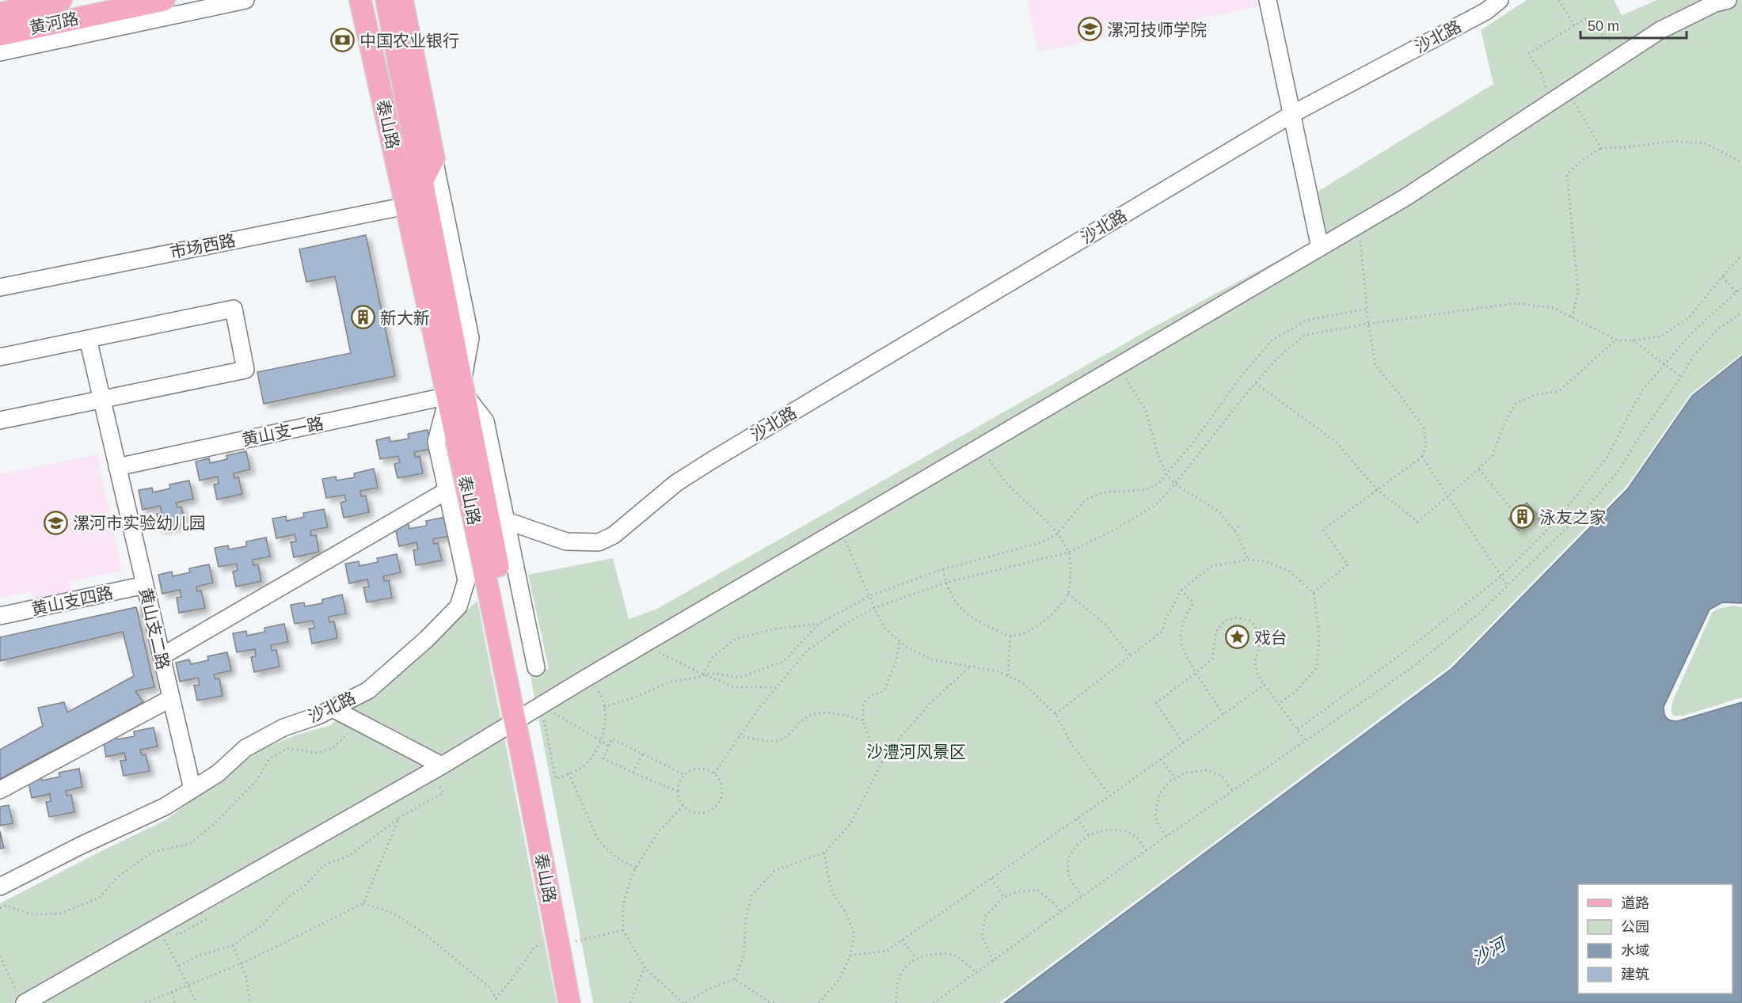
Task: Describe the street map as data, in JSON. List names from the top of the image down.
{
  "streets": {
    "main road": ["黄河路", "泰山路"],
    "street": [
      "沙北路",
      "市场西路",
      "黄山支一路",
      "黄山支四路",
      "黄山支二路"
    ]
  },
  "crossings": [
    ["沙北路", "泰山路"],
    ["沙北路", "黄山支一路"],
    ["沙北路", "黄山支二路"],
    ["泰山路", "市场西路"],
    ["泰山路", "黄山支一路"],
    ["黄山支一路", "黄山支二路"],
    ["黄山支四路", "黄山支二路"]
  ],
  "water": ["沙河"],
  "parks": ["沙澧河风景区"],
  "places": {
    "school or university": ["漯河技师学院", "漯河市实验幼儿园"],
    "bank": ["中国农业银行"],
    "building": ["新大新", "泳友之家"],
    "place": ["戏台"]
  },
  "legend": [
    "道路",
    "公园",
    "水域",
    "建筑"
  ],
  "scale_bar": "50 m"
}
